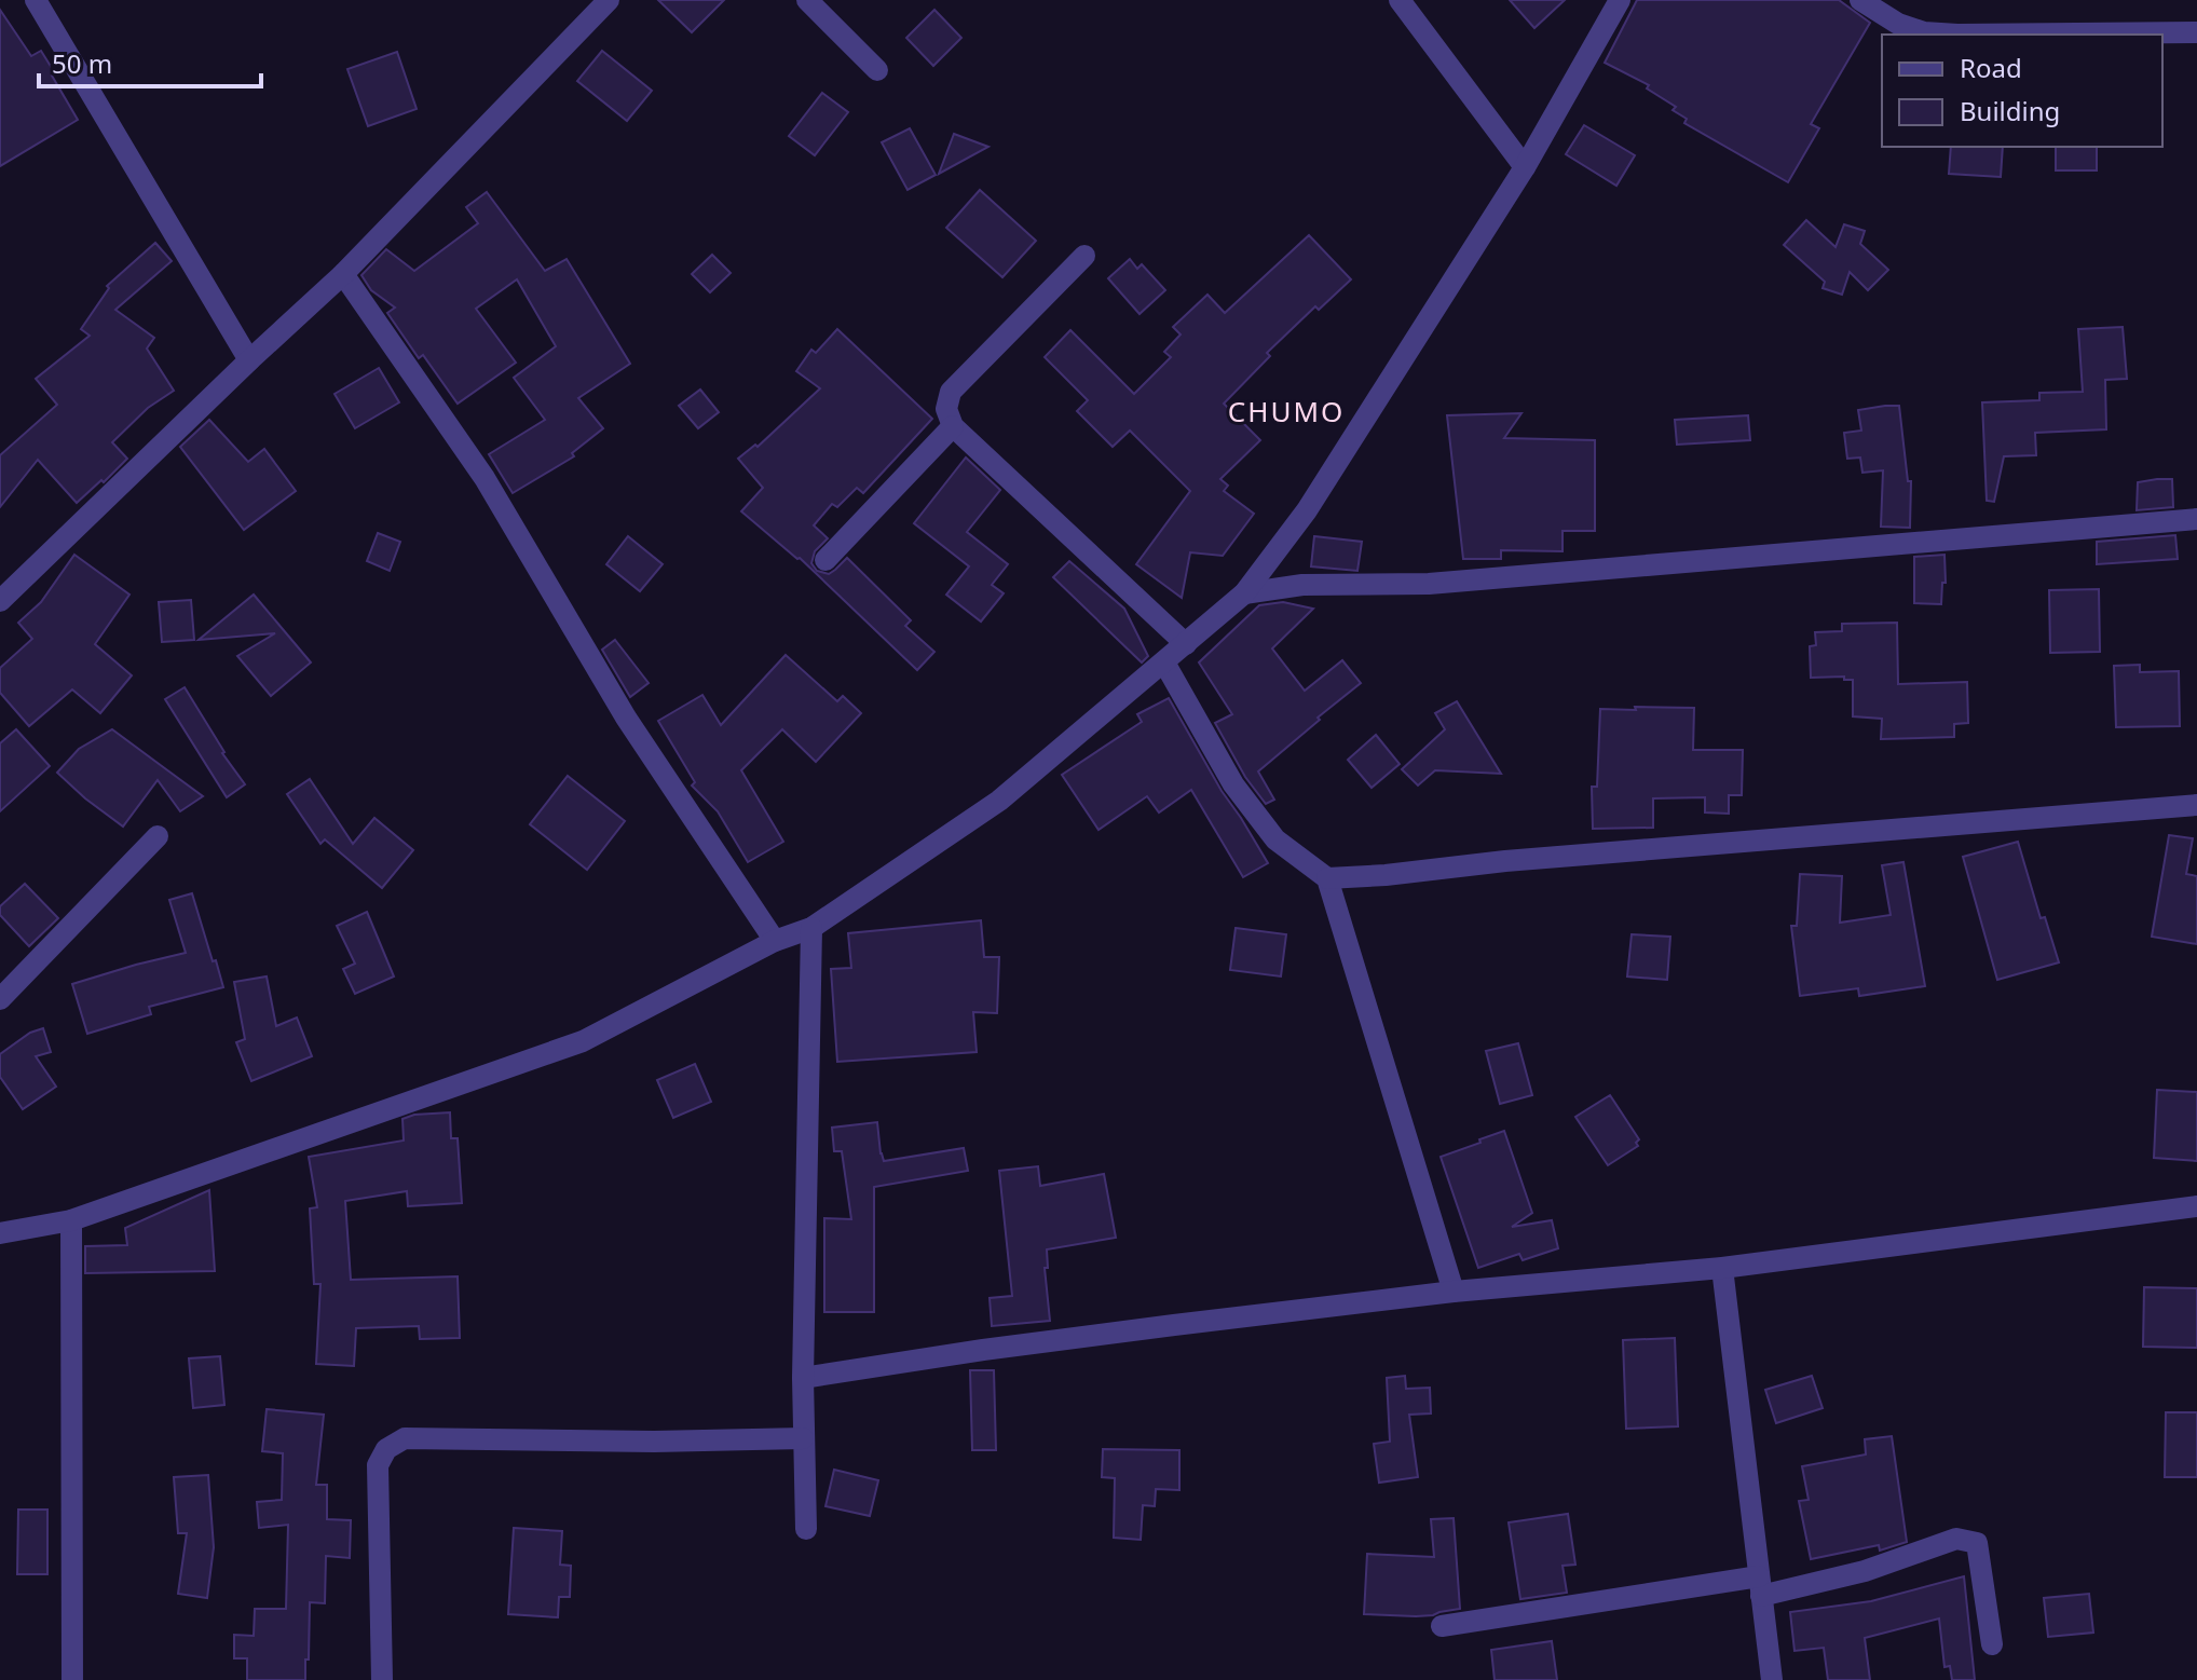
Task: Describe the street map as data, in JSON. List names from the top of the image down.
{
  "districts": ["CHUMO"],
  "legend": ["Road", "Building"],
  "scale_bar": "50 m"
}
